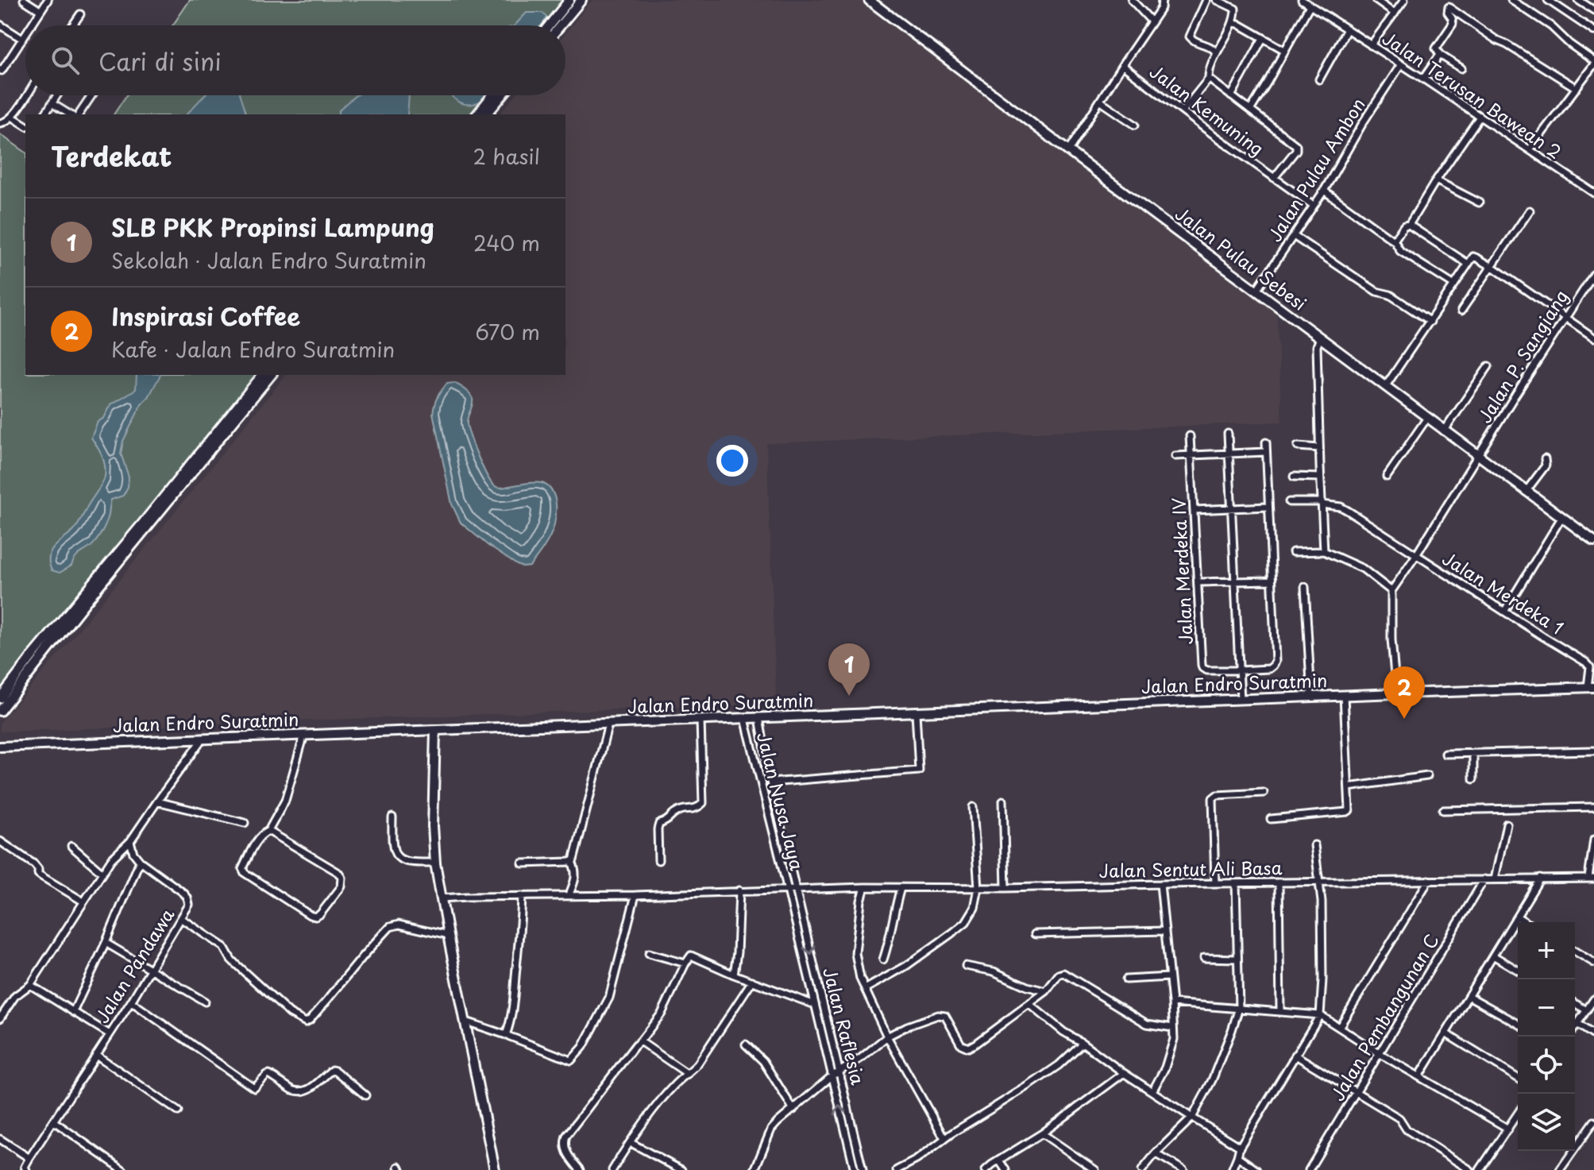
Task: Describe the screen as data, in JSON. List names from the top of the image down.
{
  "streets": {
    "street": [
      "Jalan Terusan Bawean 2",
      "Jalan Kemuning",
      "Jalan Pulau Ambon",
      "Jalan Pulau Sebesi",
      "Jalan P. Sangiang",
      "Jalan Merdeka IV",
      "Jalan Merdeka 1",
      "Jalan Endro Suratmin",
      "Jalan Nusa Jaya",
      "Jalan Sentut Ali Basa",
      "Jalan Pandawa",
      "Jalan Pembangunan C",
      "Jalan Raflesia"
    ]
  },
  "crossings": [
    ["Jalan Terusan Bawean 2", "Jalan Pulau Ambon"],
    ["Jalan Kemuning", "Jalan Pulau Ambon"],
    ["Jalan Pulau Ambon", "Jalan Pulau Sebesi"],
    ["Jalan Pulau Sebesi", "Jalan P. Sangiang"],
    ["Jalan Pulau Sebesi", "Jalan Merdeka 1"],
    ["Jalan P. Sangiang", "Jalan Merdeka 1"],
    ["Jalan Merdeka 1", "Jalan Endro Suratmin"],
    ["Jalan Endro Suratmin", "Jalan Nusa Jaya"],
    ["Jalan Nusa Jaya", "Jalan Sentut Ali Basa"],
    ["Jalan Nusa Jaya", "Jalan Raflesia"],
    ["Jalan Sentut Ali Basa", "Jalan Pembangunan C"],
    ["Jalan Sentut Ali Basa", "Jalan Raflesia"]
  ],
  "page": {
    "search": "Cari di sini",
    "heading": ["Terdekat", "2 hasil"],
    "list": [
      {
        "mark": "1",
        "name": "SLB PKK Propinsi Lampung",
        "note": "Sekolah · Jalan Endro Suratmin",
        "value": "240 m"
      },
      {
        "mark": "2",
        "name": "Inspirasi Coffee",
        "note": "Kafe · Jalan Endro Suratmin",
        "value": "670 m"
      }
    ],
    "pins": ["1", "2"],
    "map_buttons": ["+", "−"]
  }
}
